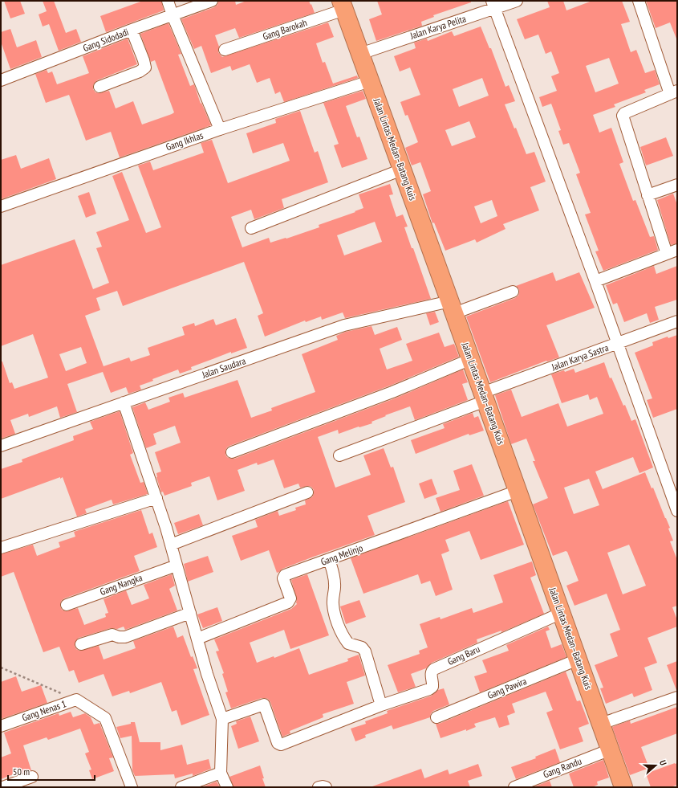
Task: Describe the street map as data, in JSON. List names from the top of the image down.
{
  "streets": {
    "highway": ["Jalan Lintas Medan–Batang Kuis"],
    "street": [
      "Jalan Karya Pelita",
      "Gang Barokah",
      "Gang Sidodadi",
      "Gang Ikhlas",
      "Jalan Karya Sastra",
      "Jalan Saudara",
      "Gang Melinjo",
      "Gang Nangka",
      "Gang Baru",
      "Gang Pawira",
      "Gang Nenas 1",
      "Gang Randu"
    ]
  },
  "crossings": [
    ["Jalan Karya Pelita", "Jalan Lintas Medan–Batang Kuis"],
    ["Gang Barokah", "Jalan Lintas Medan–Batang Kuis"],
    ["Gang Ikhlas", "Jalan Lintas Medan–Batang Kuis"],
    ["Jalan Lintas Medan–Batang Kuis", "Jalan Karya Sastra"],
    ["Jalan Lintas Medan–Batang Kuis", "Jalan Saudara"],
    ["Jalan Lintas Medan–Batang Kuis", "Gang Melinjo"],
    ["Jalan Lintas Medan–Batang Kuis", "Gang Baru"],
    ["Jalan Lintas Medan–Batang Kuis", "Gang Pawira"],
    ["Jalan Lintas Medan–Batang Kuis", "Gang Randu"]
  ],
  "scale_bar": "50 m",
  "north": "right"
}
